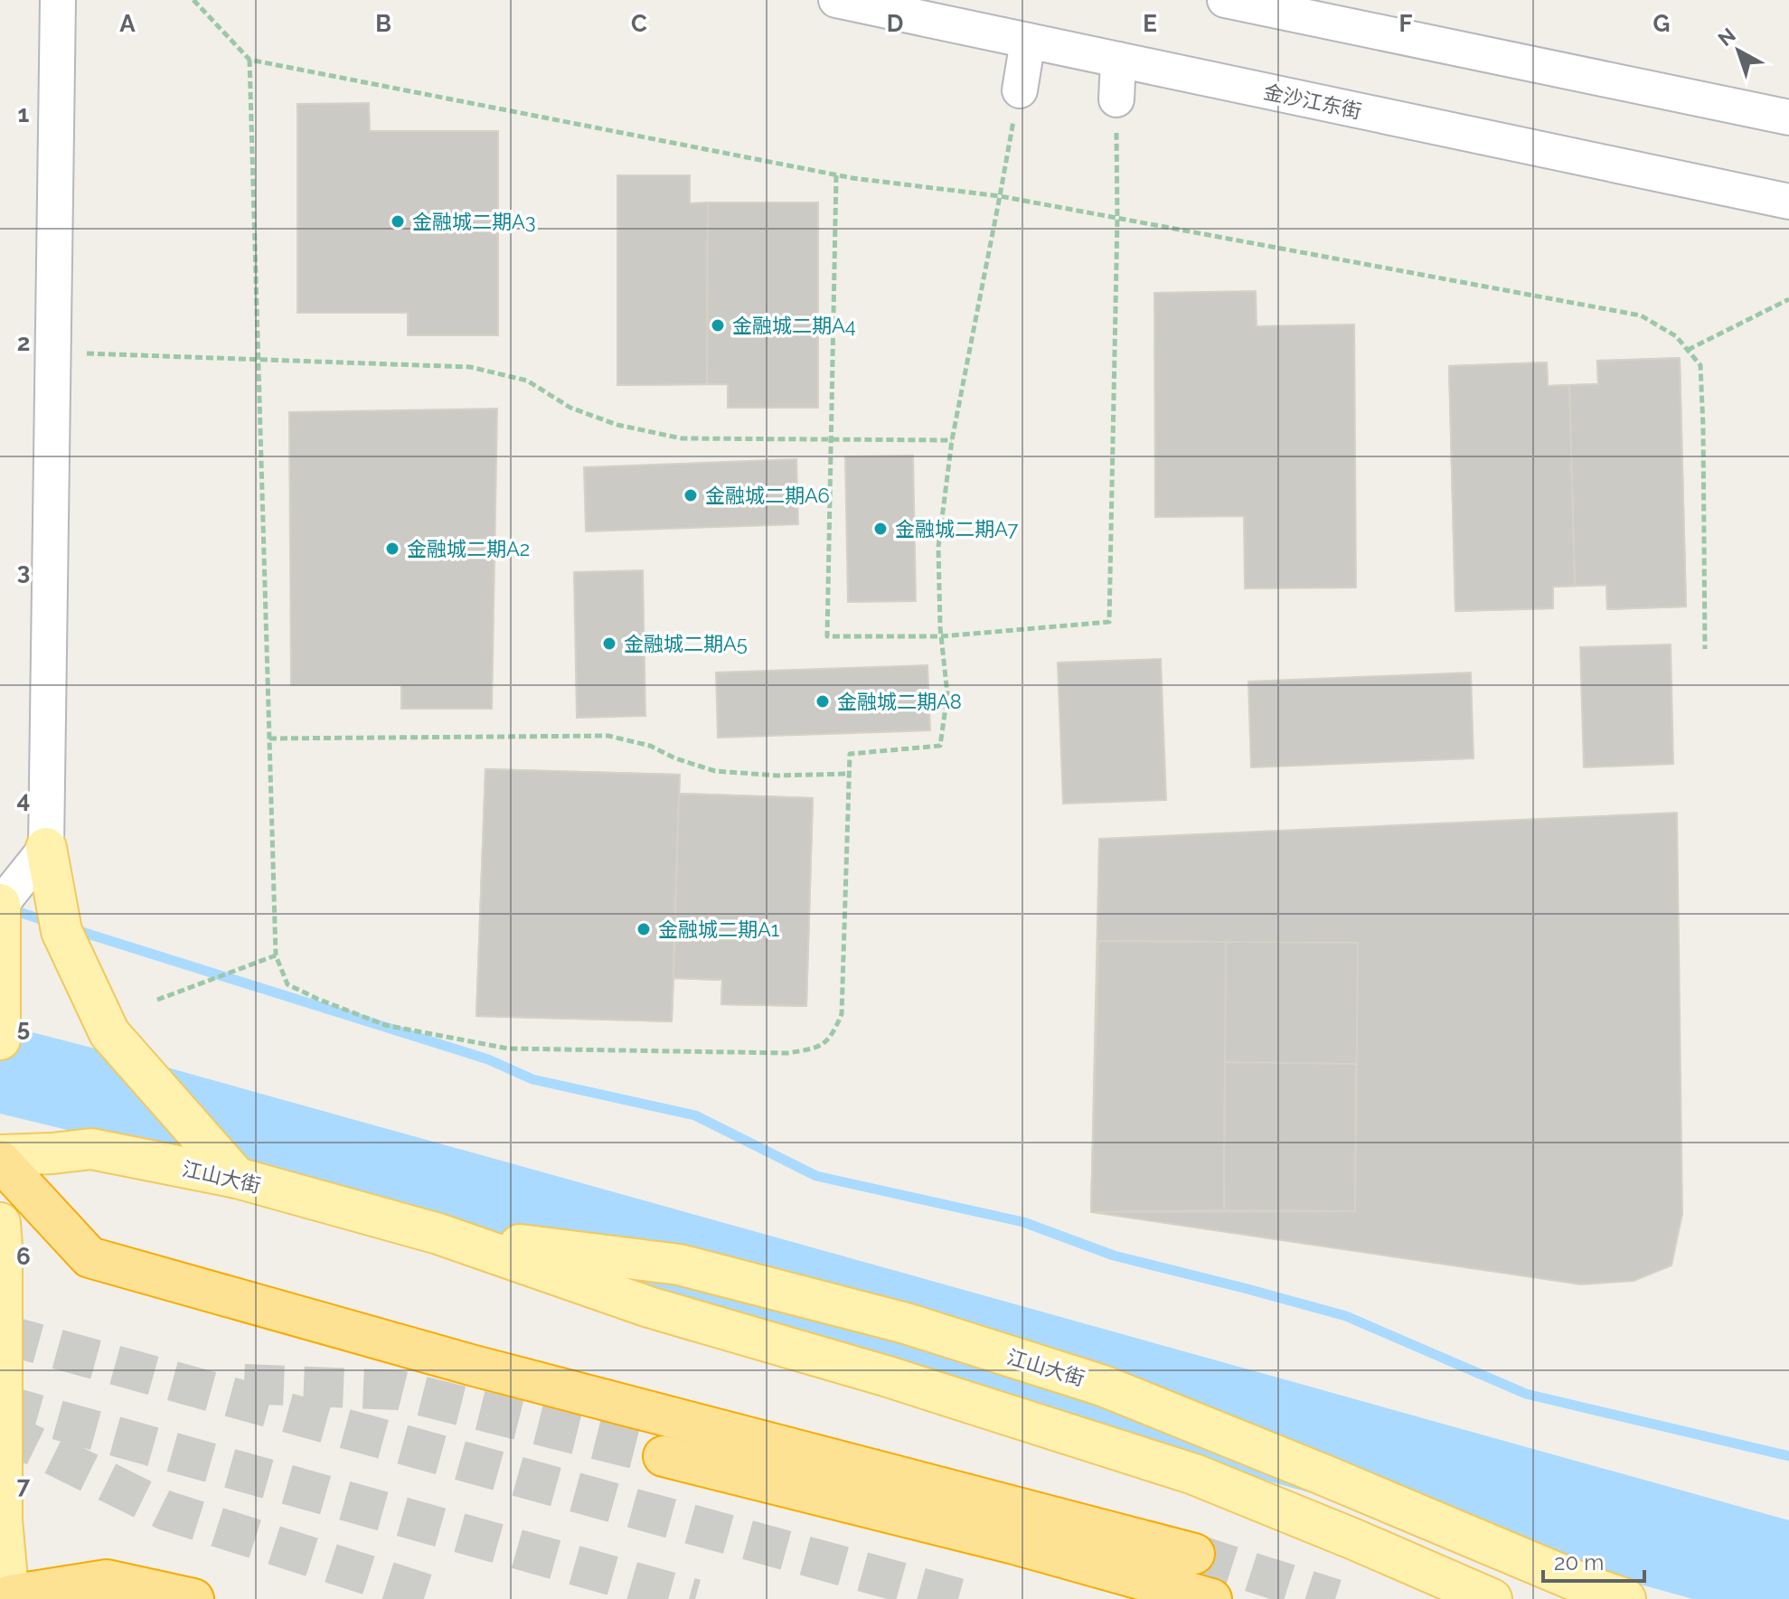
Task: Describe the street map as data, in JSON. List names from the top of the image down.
{
  "streets": {
    "main road": ["江山大街"],
    "street": ["金沙江东街"]
  },
  "places": [
    "金融城二期A3",
    "金融城二期A4",
    "金融城二期A6",
    "金融城二期A7",
    "金融城二期A2",
    "金融城二期A5",
    "金融城二期A8",
    "金融城二期A1"
  ],
  "scale_bar": "20 m",
  "north": "top left",
  "grid": {
    "columns": [
      "A",
      "B",
      "C",
      "D",
      "E",
      "F",
      "G"
    ],
    "rows": [
      "1",
      "2",
      "3",
      "4",
      "5",
      "6",
      "7"
    ]
  }
}
